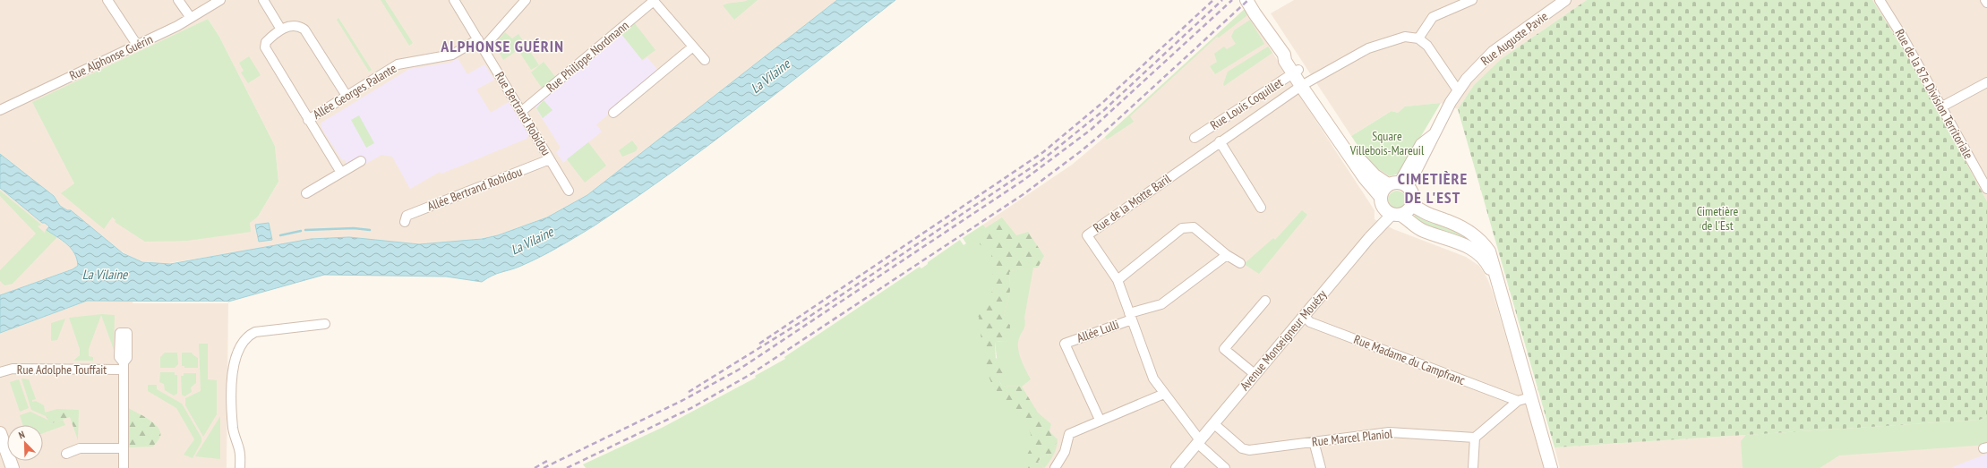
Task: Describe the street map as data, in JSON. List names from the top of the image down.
{
  "streets": {
    "street": [
      "Rue Auguste Pavie",
      "Rue Philippe Nordmann",
      "Rue Alphonse Guérin",
      "Allée Georges Palante",
      "Rue de la 87e Division Territoriale",
      "Rue Louis Coquillet",
      "Rue Bertrand Robidou",
      "Allée Bertrand Robidou",
      "Rue de la Motte Baril",
      "Allée Lulli",
      "Avenue Monseigneur Mouézy",
      "Rue Madame du Campfranc",
      "Rue Adolphe Touffait",
      "Rue Marcel Planiol"
    ]
  },
  "crossings": [
    ["Rue Auguste Pavie", "Avenue Monseigneur Mouézy"],
    ["Rue Philippe Nordmann", "Rue Bertrand Robidou"],
    ["Allée Georges Palante", "Rue Bertrand Robidou"],
    ["Rue Bertrand Robidou", "Allée Bertrand Robidou"],
    ["Rue de la Motte Baril", "Allée Lulli"],
    ["Rue de la Motte Baril", "Avenue Monseigneur Mouézy"],
    ["Avenue Monseigneur Mouézy", "Rue Madame du Campfranc"],
    ["Avenue Monseigneur Mouézy", "Rue Marcel Planiol"]
  ],
  "districts": ["ALPHONSE GUÉRIN", "CIMETIÈRE DE L'EST"],
  "water": ["La Vilaine"],
  "parks": ["Square Villebois-Mareuil", "Cimetière de l'Est"],
  "north": "top left"
}
